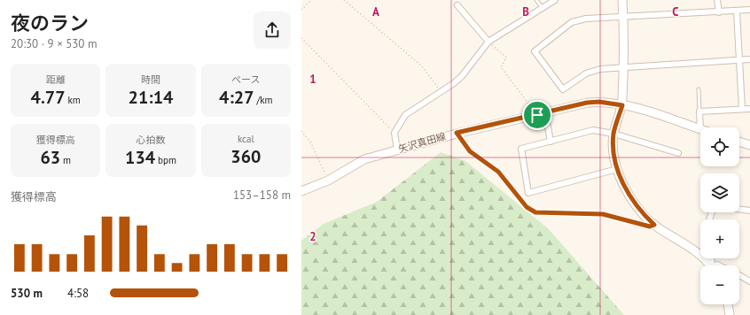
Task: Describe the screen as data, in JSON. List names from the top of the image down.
{
  "streets": {
    "main road": ["矢沢真田線"]
  },
  "page": {
    "heading": ["夜のラン", "20:30 · 9 × 530 m"],
    "stats": [
      ["距離", "4.77 km"],
      ["時間", "21:14"],
      ["ペース", "4:27 /km"],
      ["獲得標高", "63 m"],
      ["心拍数", "134 bpm"],
      ["kcal", "360"]
    ],
    "map_buttons": ["+", "−"],
    "chart": ["獲得標高", "153–158 m"],
    "list": [
      {
        "name": "530 m",
        "note": "4:58"
      }
    ]
  },
  "grid": {
    "columns": ["A", "B", "C"],
    "rows": ["1", "2"]
  }
}
